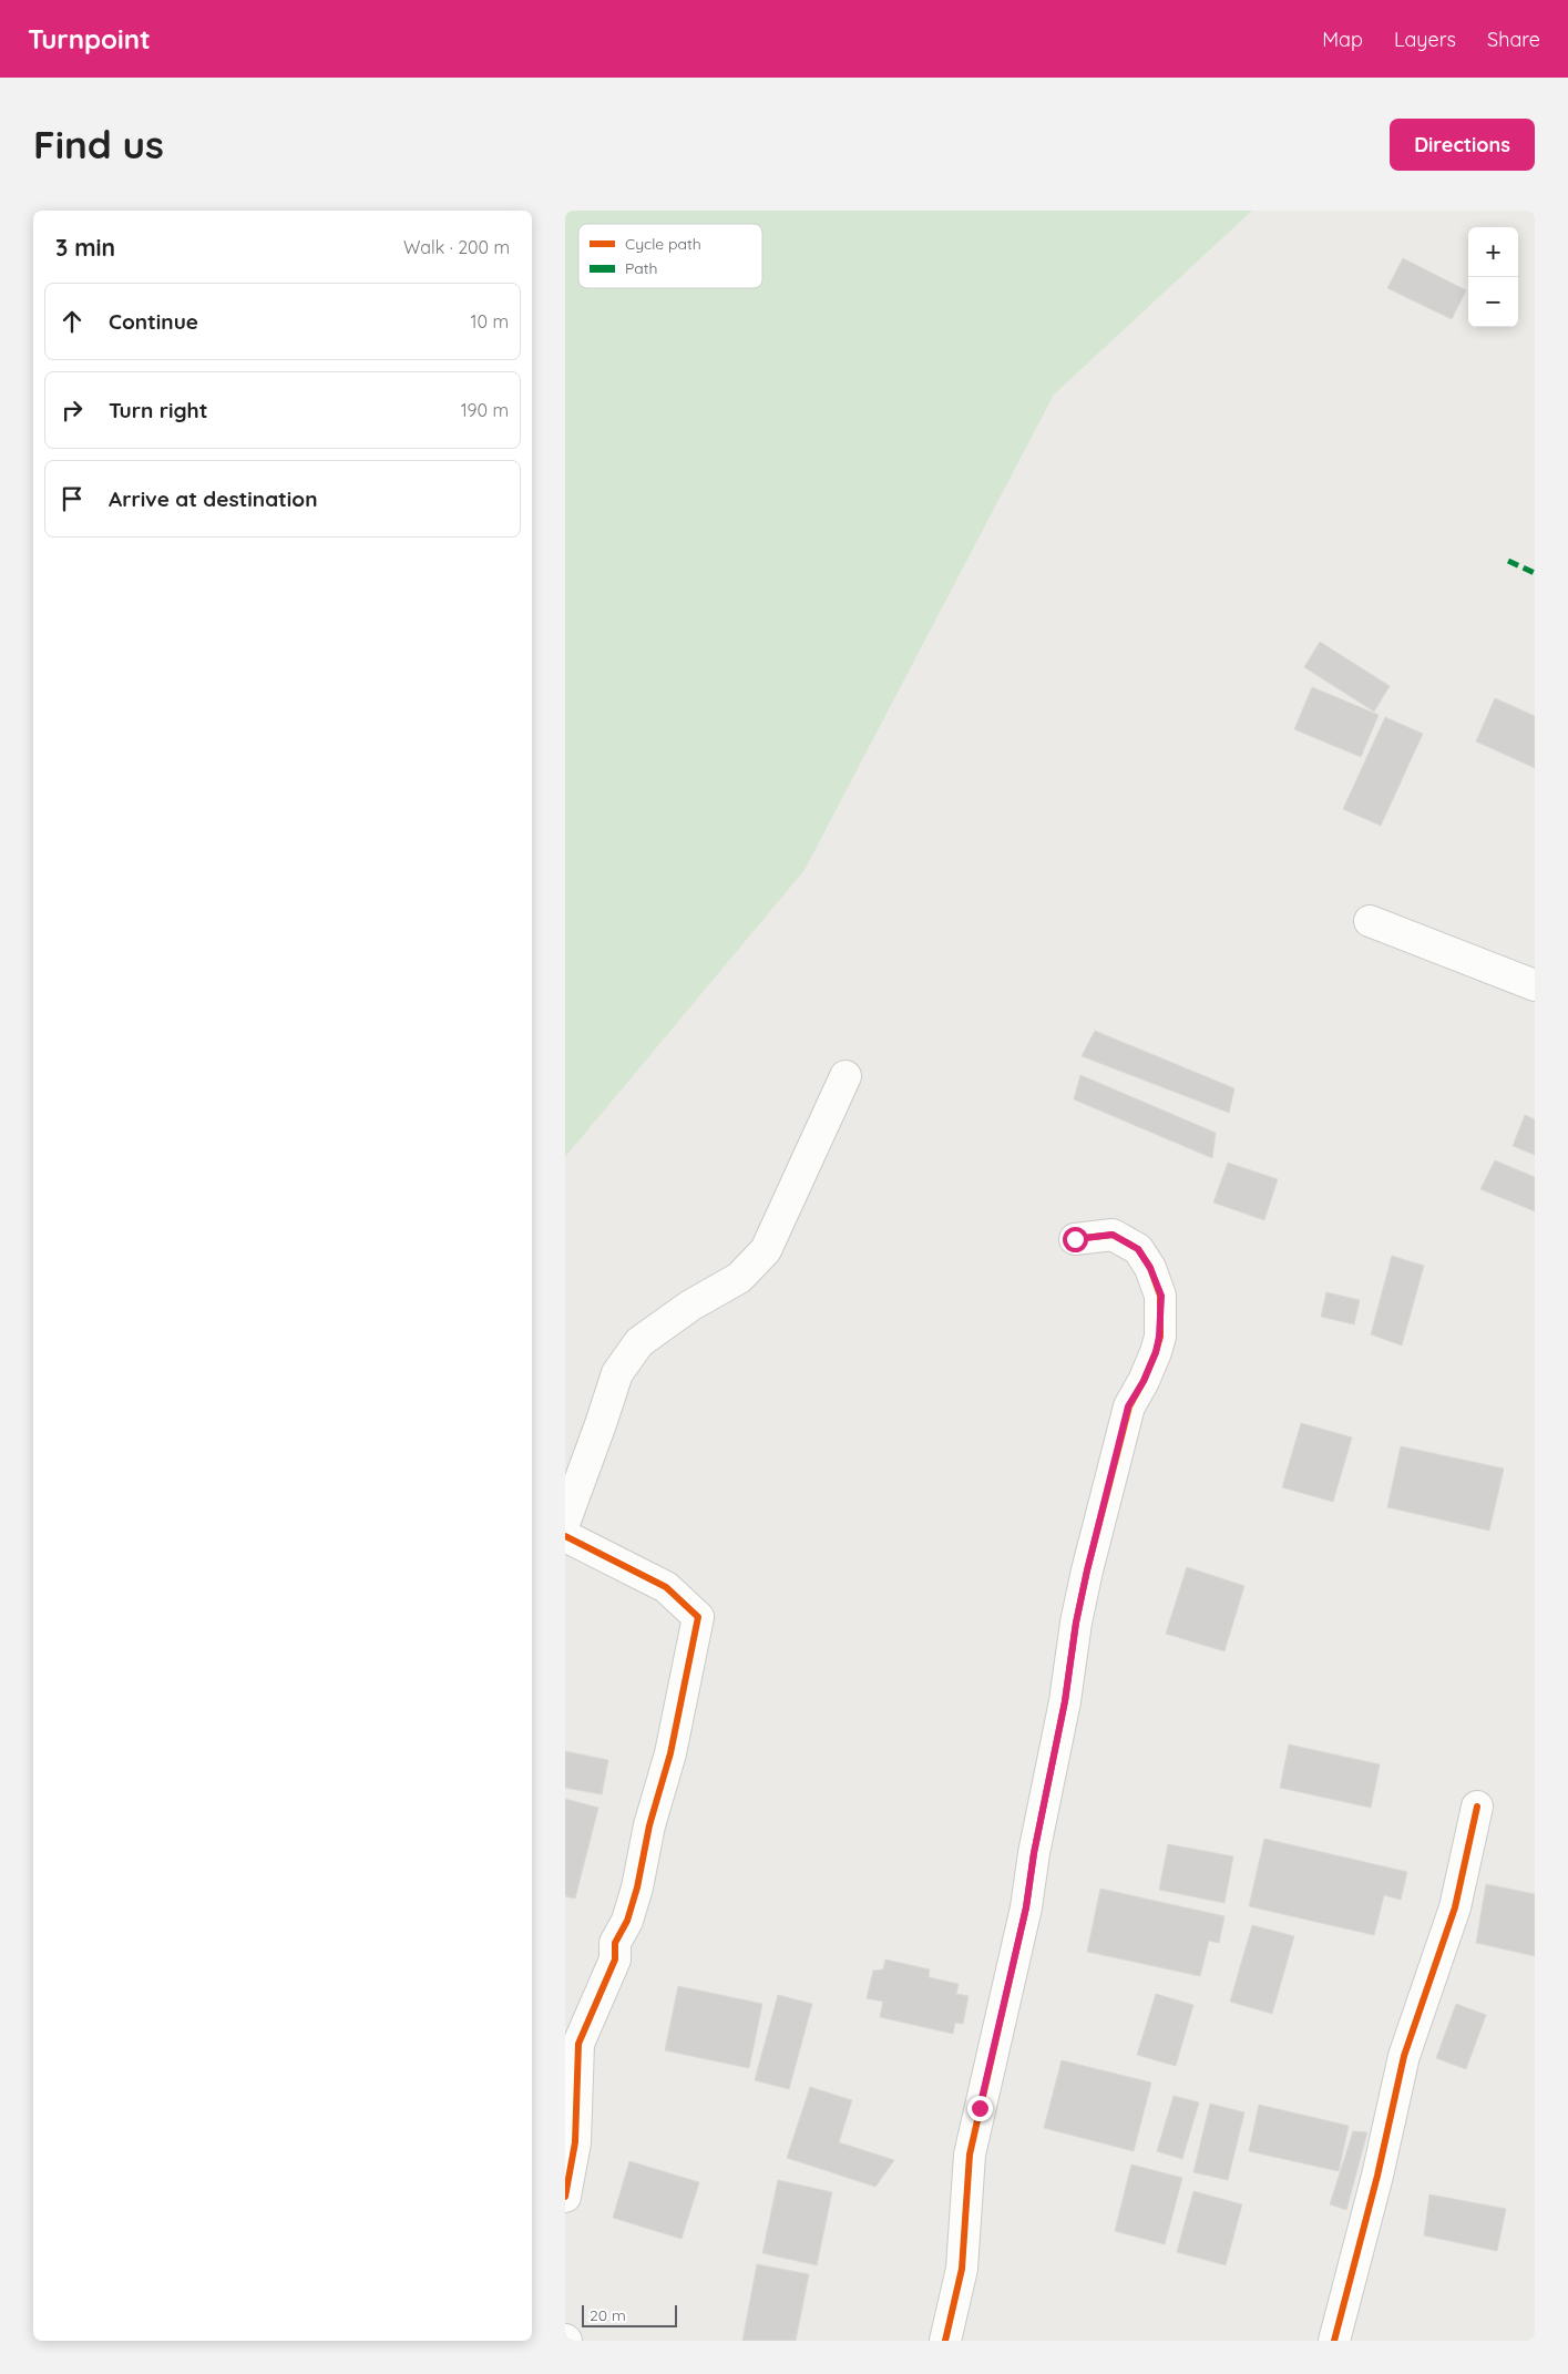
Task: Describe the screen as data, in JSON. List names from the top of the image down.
{
  "legend": ["Cycle path", "Path"],
  "scale_bar": "20 m",
  "page": {
    "header": "Turnpoint",
    "nav": ["Map", "Layers", "Share"],
    "buttons": "Directions",
    "title": "Find us",
    "heading": ["3 min", "Walk · 200 m"],
    "map_buttons": ["+", "−"],
    "list": [
      ["Continue", "10 m"],
      ["Turn right", "190 m"],
      "Arrive at destination"
    ],
    "scale": "20 m"
  }
}
